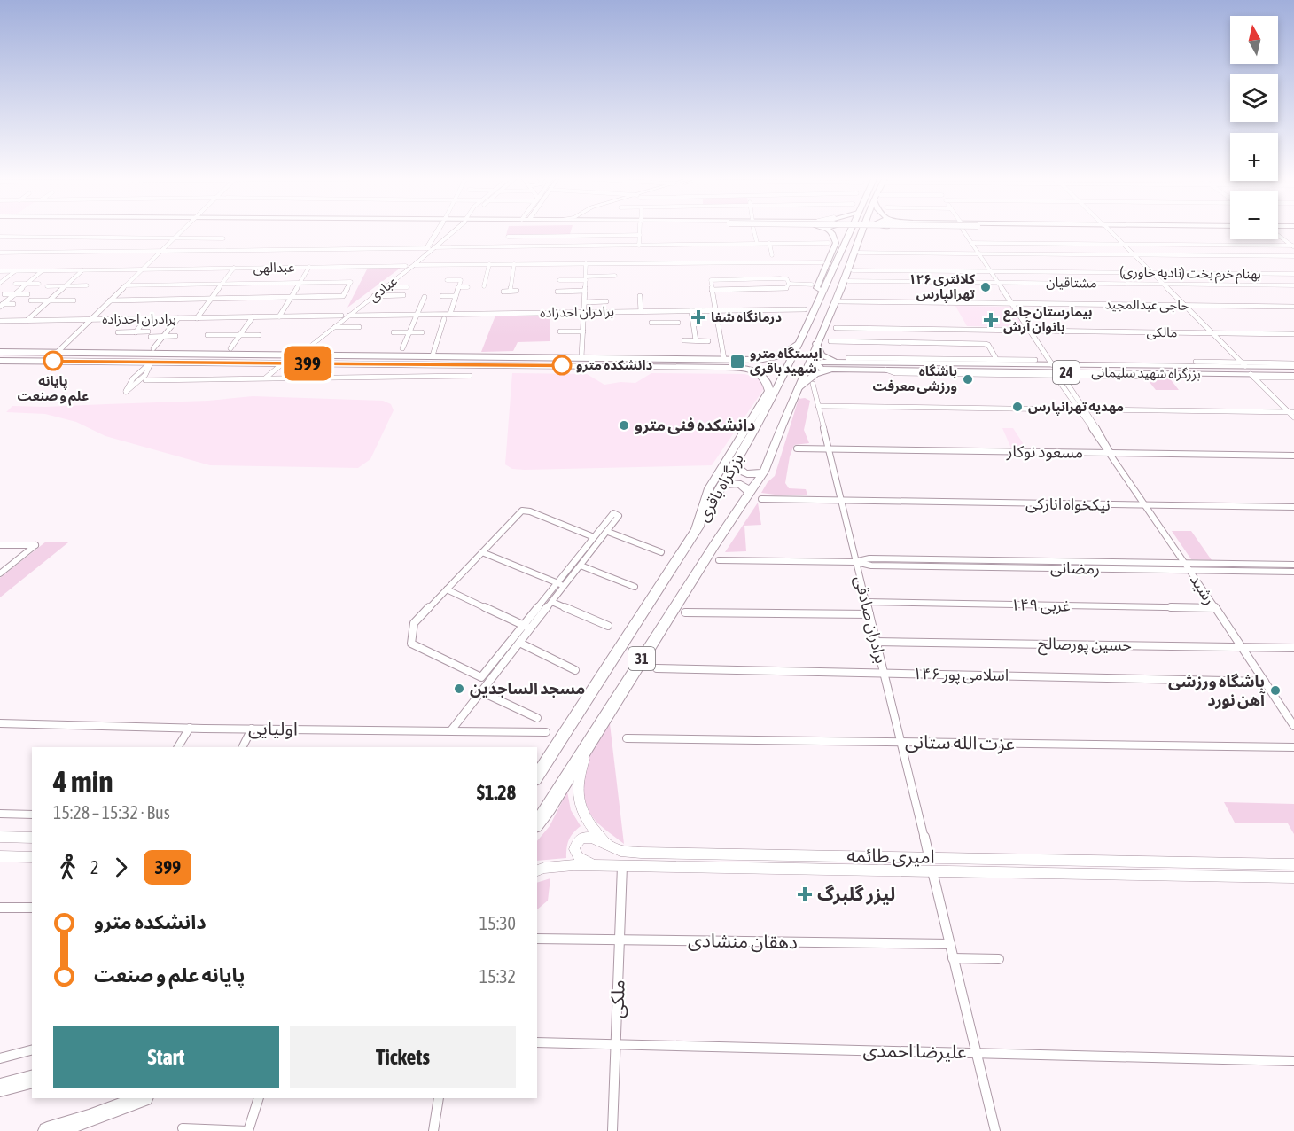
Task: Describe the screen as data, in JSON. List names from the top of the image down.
{
  "streets": {
    "highway": ["بزرگراه باقری", "31"],
    "main road": [
      "عبادی",
      "24",
      "بزرگراه شهید سلیمانی",
      "امیری طائمه"
    ],
    "street": [
      "عبدالهی",
      "بهنام خرم بخت (نادیه خاوری)",
      "مشتاقیان",
      "حاجی عبدالمجید",
      "برادران احدزاده",
      "مالکی",
      "مسعود نوکار",
      "نیکخواه انارکی",
      "رمضانی",
      "رشید",
      "۱۴۹ غربی",
      "برادران صادقی",
      "حسین پورصالح",
      "۱۴۶ اسلامی پور",
      "اولیایی",
      "عزت الله ستانی",
      "دهقان منشادی",
      "ملکی",
      "علیرضا احمدی"
    ]
  },
  "crossings": [
    ["عبدالهی", "عبادی"],
    ["مشتاقیان", "31"],
    ["عبادی", "برادران احدزاده"],
    ["24", "بزرگراه شهید سلیمانی"],
    ["24", "بزرگراه باقری"],
    ["24", "31"],
    ["بزرگراه شهید سلیمانی", "رشید"],
    ["مسعود نوکار", "رشید"],
    ["مسعود نوکار", "برادران صادقی"],
    ["بزرگراه باقری", "نیکخواه انارکی"],
    ["بزرگراه باقری", "31"],
    ["نیکخواه انارکی", "رشید"],
    ["نیکخواه انارکی", "برادران صادقی"],
    ["رمضانی", "رشید"],
    ["رمضانی", "برادران صادقی"],
    ["رشید", "۱۴۹ غربی"],
    ["رشید", "حسین پورصالح"],
    ["رشید", "۱۴۶ اسلامی پور"],
    ["۱۴۹ غربی", "برادران صادقی"],
    ["برادران صادقی", "حسین پورصالح"],
    ["برادران صادقی", "۱۴۶ اسلامی پور"],
    ["برادران صادقی", "عزت الله ستانی"],
    ["برادران صادقی", "امیری طائمه"],
    ["امیری طائمه", "ملکی"],
    ["دهقان منشادی", "ملکی"],
    ["ملکی", "علیرضا احمدی"]
  ],
  "places": {
    "other": [
      "کلانتری ۱۲۶ تهرانپارس",
      "پایانه علم و صنعت",
      "دانشکده مترو",
      "باشگاه ورزشی معرفت",
      "مهدیه تهرانپارس",
      "دانشکده فنی مترو",
      "مسجد الساجدین",
      "باشگاه ورزشی آهن نورد"
    ],
    "health": ["درمانگاه شفا", "بیمارستان جامع بانوان آرش", "لیزر گلبرگ"],
    "transit": ["ایستگاه مترو شهید باقری"]
  },
  "lines": ["bus line 399"],
  "north": "top",
  "page": {
    "on_map": "399",
    "map_buttons": ["+", "−"],
    "heading": ["4 min", "15:28 – 15:32 · Bus", "$1.28"],
    "legs": ["2", "399"],
    "list": [
      {
        "name": "دانشکده مترو",
        "value": "15:30"
      },
      {
        "name": "پایانه علم و صنعت",
        "value": "15:32"
      }
    ],
    "buttons": ["Start", "Tickets"]
  }
}
